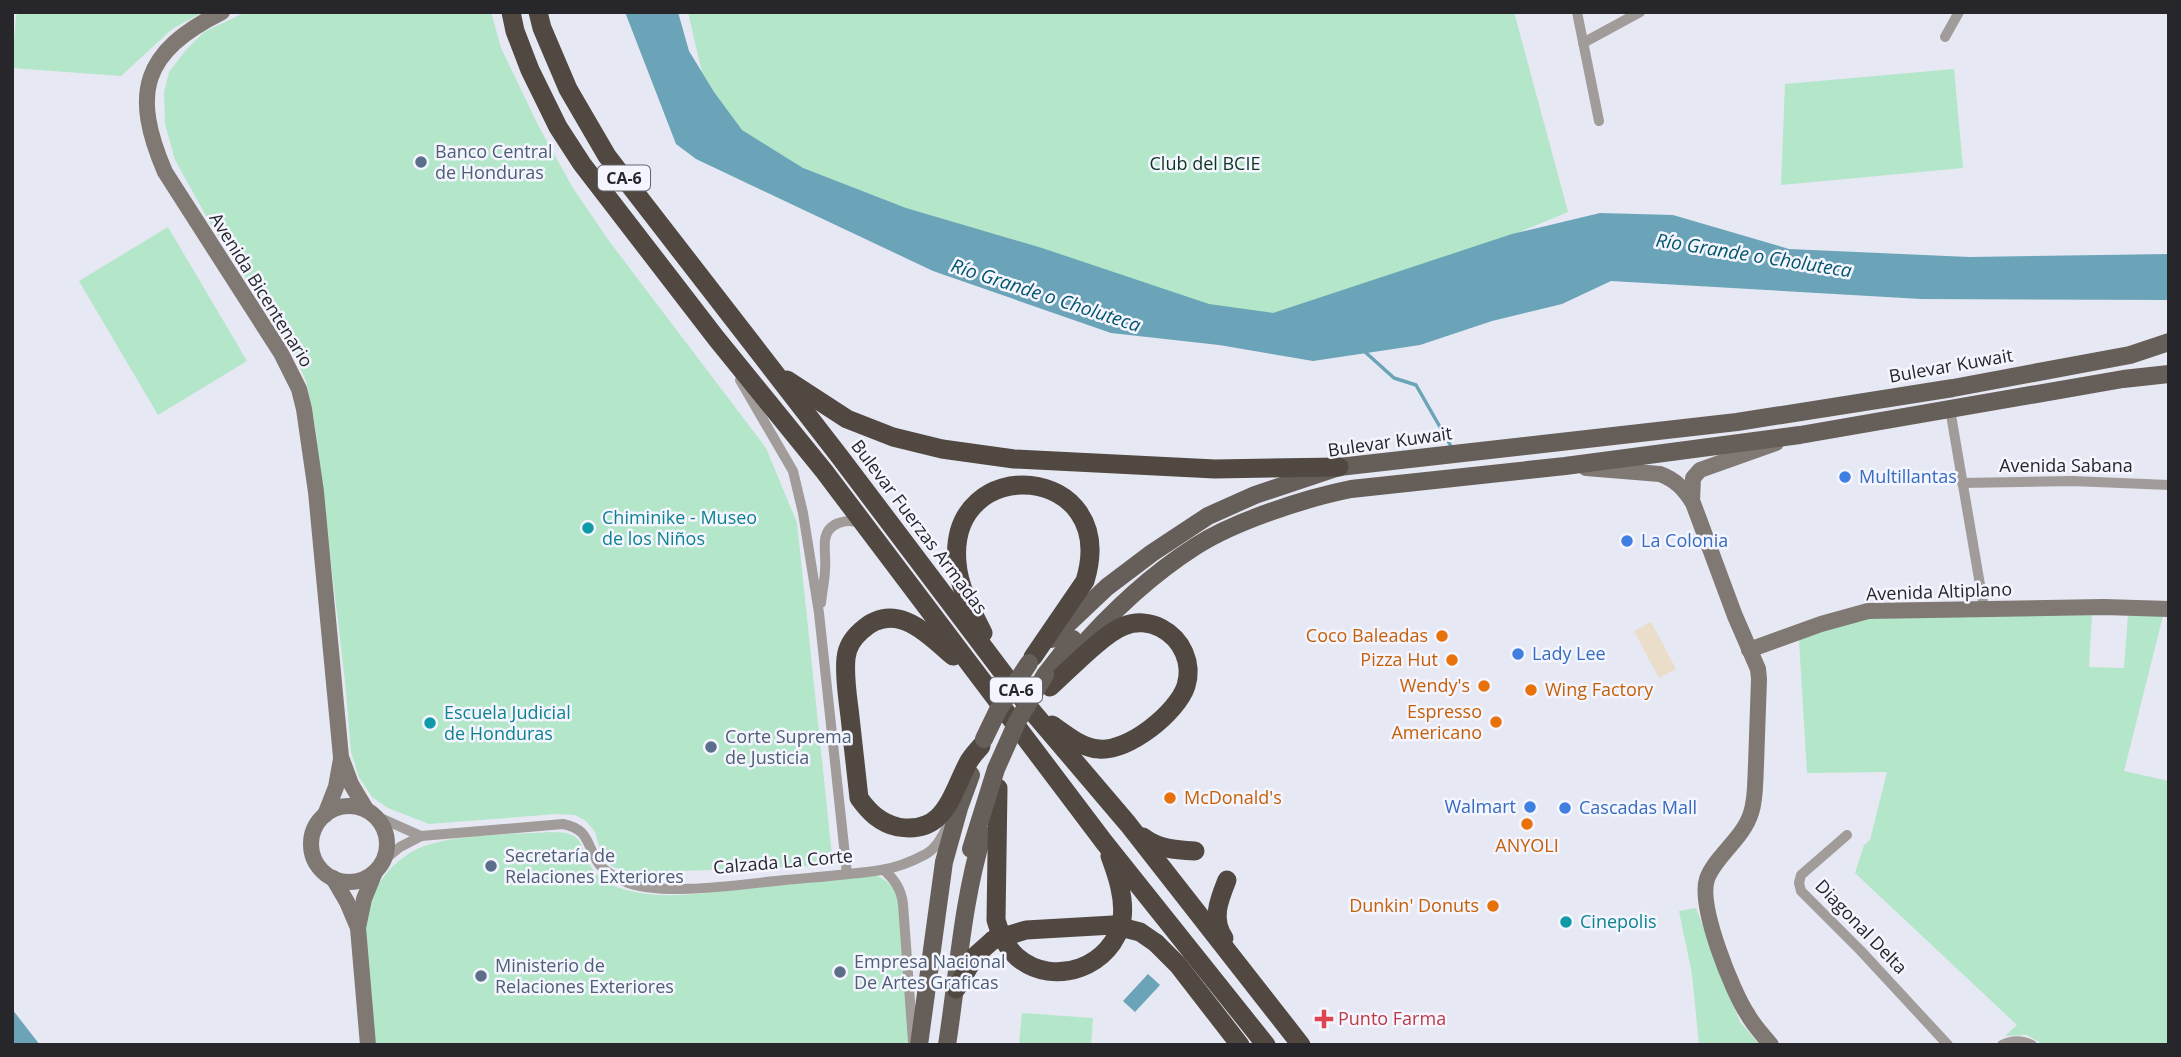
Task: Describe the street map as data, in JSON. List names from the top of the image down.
{
  "streets": {
    "highway": ["CA-6", "Bulevar Fuerzas Armadas"],
    "main road": ["Bulevar Kuwait"],
    "street": [
      "Avenida Bicentenario",
      "Avenida Sabana",
      "Avenida Altiplano",
      "Calzada La Corte",
      "Diagonal Delta"
    ]
  },
  "crossings": [
    ["Avenida Bicentenario", "Calzada La Corte"],
    ["Bulevar Kuwait", "Calzada La Corte"]
  ],
  "water": ["Río Grande o Choluteca"],
  "parks": ["Club del BCIE"],
  "places": {
    "other": [
      "Banco Central de Honduras",
      "Multillantas",
      "Chiminike - Museo de los Niños",
      "La Colonia",
      "Coco Baleadas",
      "Lady Lee",
      "Pizza Hut",
      "Wendy's",
      "Wing Factory",
      "Espresso Americano",
      "Escuela Judicial de Honduras",
      "Corte Suprema de Justicia",
      "McDonald's",
      "Walmart",
      "Cascadas Mall",
      "ANYOLI",
      "Secretaría de Relaciones Exteriores",
      "Dunkin' Donuts",
      "Cinepolis",
      "Empresa Nacional De Artes Graficas",
      "Ministerio de Relaciones Exteriores"
    ],
    "health": ["Punto Farma"]
  }
}
